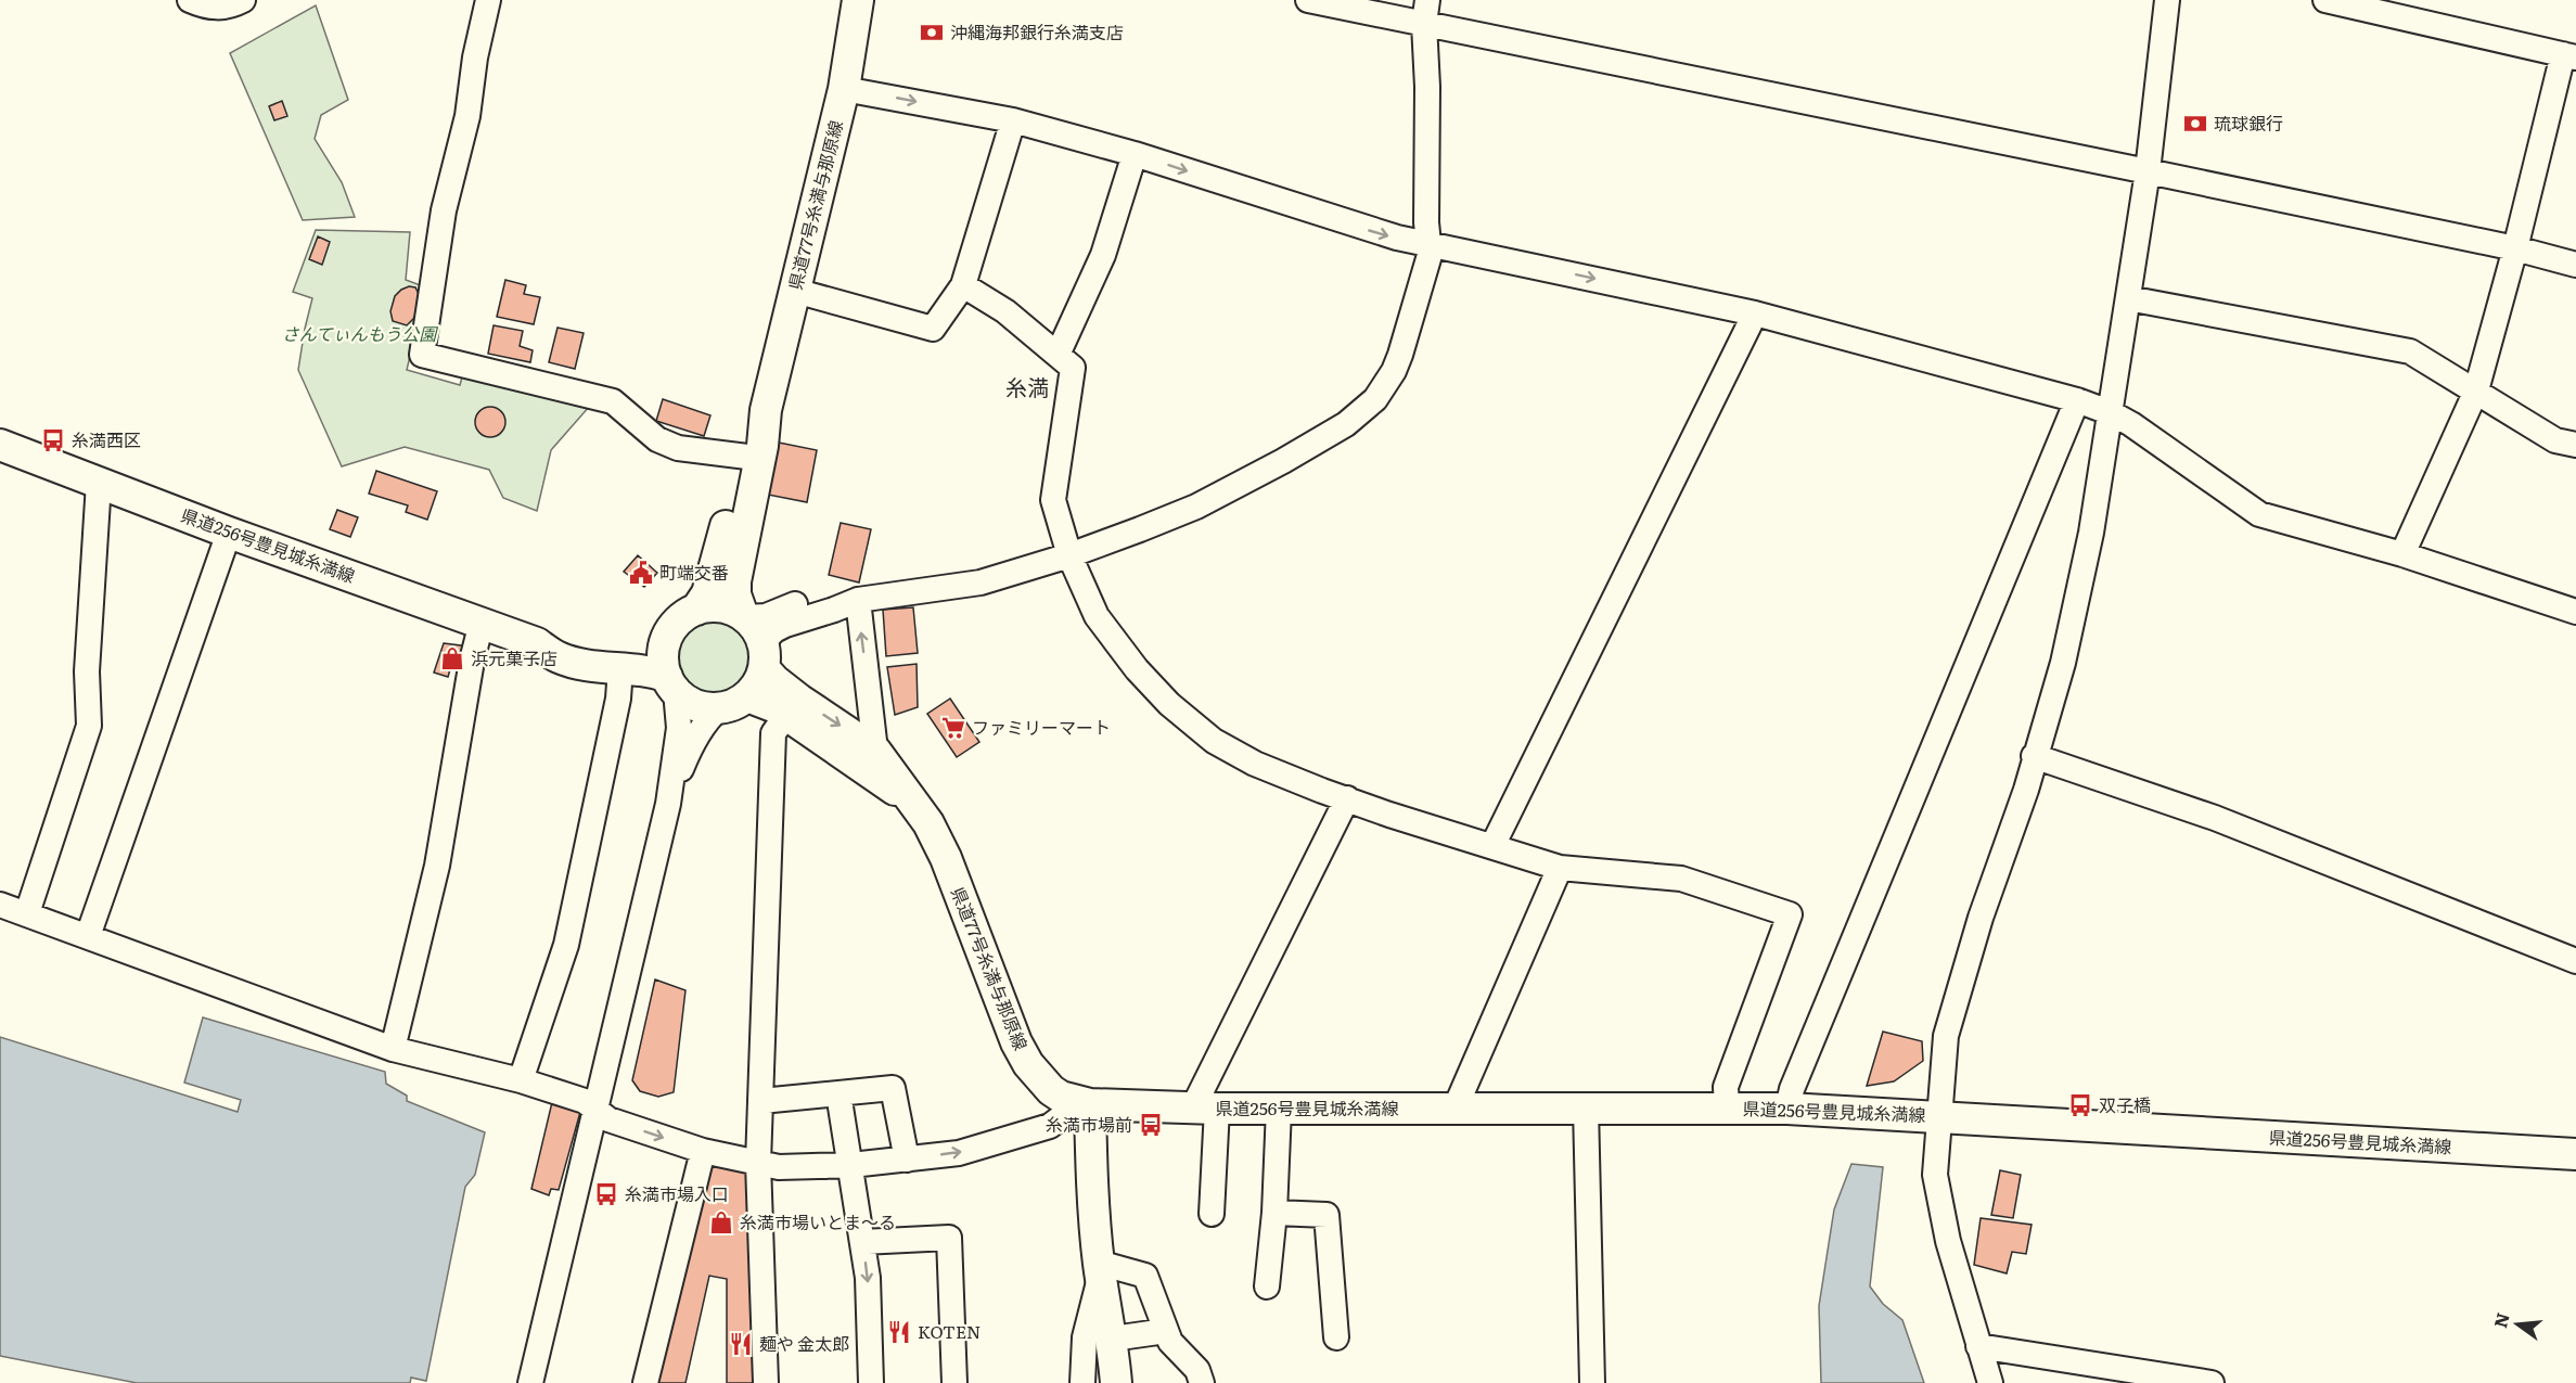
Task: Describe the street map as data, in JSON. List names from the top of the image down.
{
  "streets": {
    "main road": ["県道77号糸満与那原線", "県道256号豊見城糸満線"]
  },
  "crossings": [
    ["県道77号糸満与那原線", "県道256号豊見城糸満線"]
  ],
  "districts": ["糸満"],
  "parks": ["さんてぃんもう公園"],
  "places": {
    "bank": ["沖縄海邦銀行糸満支店", "琉球銀行"],
    "bus stop": [
      "糸満西区",
      "双子橋",
      "糸満市場前",
      "糸満市場入口"
    ],
    "public building": ["町端交番"],
    "shop": ["浜元菓子店", "糸満市場いとま～る"],
    "supermarket": ["ファミリーマート"],
    "restaurant": ["KOTEN", "麺や 金太郎"]
  },
  "north": "left"
}
